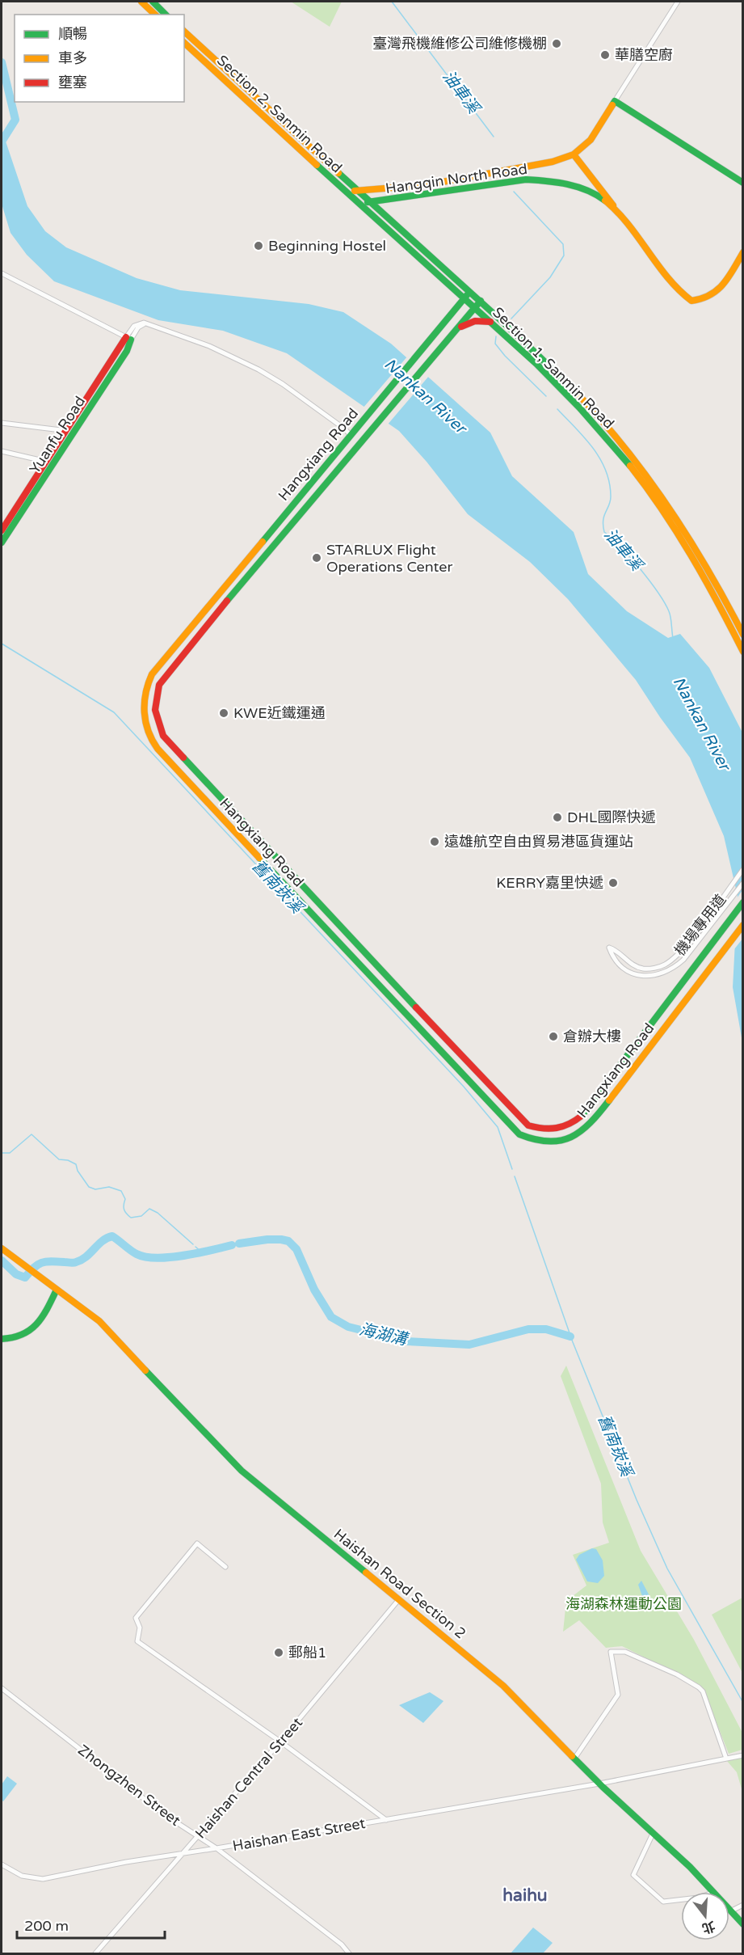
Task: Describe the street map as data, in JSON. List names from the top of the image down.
{
  "streets": {
    "street": [
      "Section 2, Sanmin Road",
      "Hangqin North Road",
      "Section 1, Sanmin Road",
      "Yuanfu Road",
      "Hangxiang Road",
      "機場專用道",
      "Haishan Road Section 2",
      "Haishan Central Street",
      "Zhongzhen Street",
      "Haishan East Street"
    ]
  },
  "crossings": [
    ["Section 2, Sanmin Road", "Hangqin North Road"],
    ["Section 2, Sanmin Road", "Section 1, Sanmin Road"],
    ["Hangqin North Road", "Section 1, Sanmin Road"],
    ["Section 1, Sanmin Road", "Hangxiang Road"],
    ["Haishan Road Section 2", "Haishan Central Street"],
    ["Haishan Road Section 2", "Haishan East Street"],
    ["Haishan Central Street", "Zhongzhen Street"],
    ["Haishan Central Street", "Haishan East Street"],
    ["Zhongzhen Street", "Haishan East Street"]
  ],
  "districts": ["haihu"],
  "water": [
    "油車溪",
    "Nankan River",
    "舊南崁溪",
    "海湖溝"
  ],
  "parks": ["海湖森林運動公園"],
  "places": [
    "臺灣飛機維修公司維修機棚",
    "華膳空廚",
    "Beginning Hostel",
    "STARLUX Flight Operations Center",
    "KWE近鐵運通",
    "DHL國際快遞",
    "遠雄航空自由貿易港區貨運站",
    "KERRY嘉里快遞",
    "倉辦大樓",
    "郵船1"
  ],
  "legend": ["順暢", "車多", "壅塞"],
  "scale_bar": "200 m",
  "north": "bottom"
}
